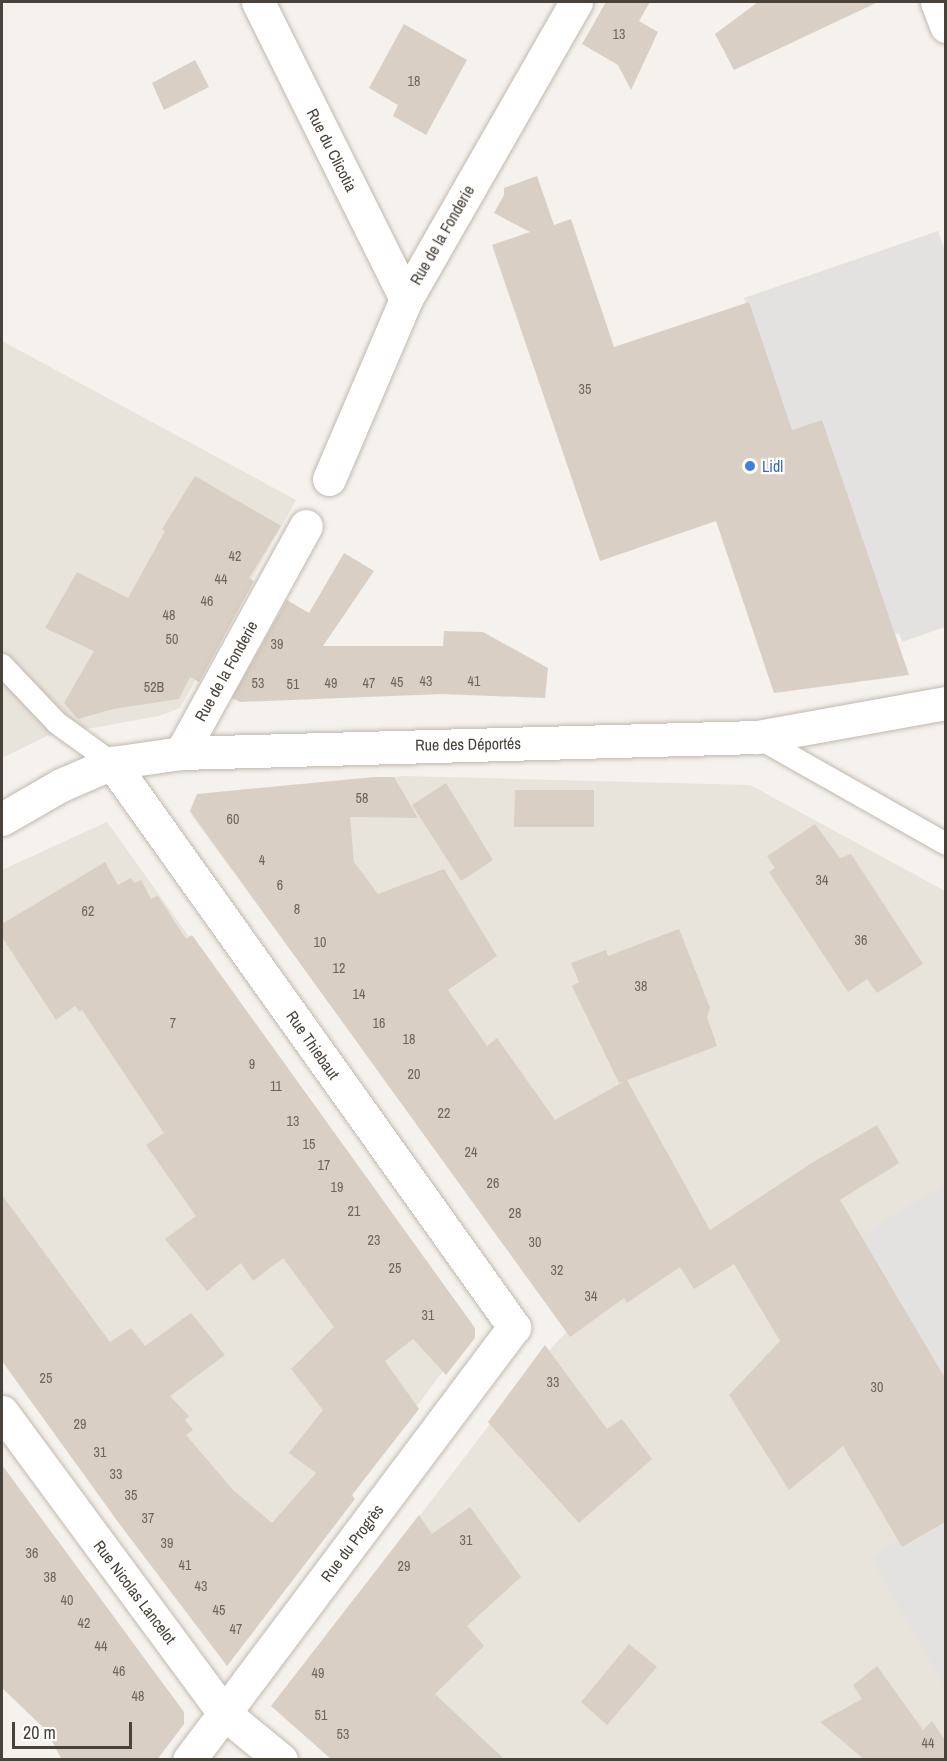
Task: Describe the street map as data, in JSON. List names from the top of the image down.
{
  "streets": {
    "street": [
      "Rue du Clicotia",
      "Rue de la Fonderie",
      "Rue des Déportés",
      "Rue Thiebaut",
      "Rue du Progrès",
      "Rue Nicolas Lancelot"
    ]
  },
  "crossings": [
    ["Rue du Clicotia", "Rue de la Fonderie"],
    ["Rue de la Fonderie", "Rue des Déportés"],
    ["Rue des Déportés", "Rue Thiebaut"],
    ["Rue Thiebaut", "Rue du Progrès"],
    ["Rue du Progrès", "Rue Nicolas Lancelot"]
  ],
  "places": ["Lidl"],
  "house_numbers": [
    "13",
    "18",
    "35",
    "42",
    "44",
    "46",
    "48",
    "50",
    "39",
    "43",
    "41",
    "45",
    "53",
    "49",
    "47",
    "51",
    "52B",
    "58",
    "60",
    "4",
    "34",
    "6",
    "8",
    "62",
    "36",
    "10",
    "12",
    "38",
    "14",
    "7",
    "16",
    "18",
    "9",
    "20",
    "11",
    "22",
    "13",
    "15",
    "24",
    "17",
    "26",
    "19",
    "21",
    "28",
    "23",
    "30",
    "25",
    "32",
    "34",
    "31",
    "25",
    "33",
    "30",
    "29",
    "31",
    "33",
    "35",
    "37",
    "31",
    "39",
    "36",
    "41",
    "29",
    "38",
    "43",
    "40",
    "45",
    "42",
    "47",
    "44",
    "46",
    "49",
    "48",
    "51",
    "53",
    "44"
  ],
  "scale_bar": "20 m"
}
